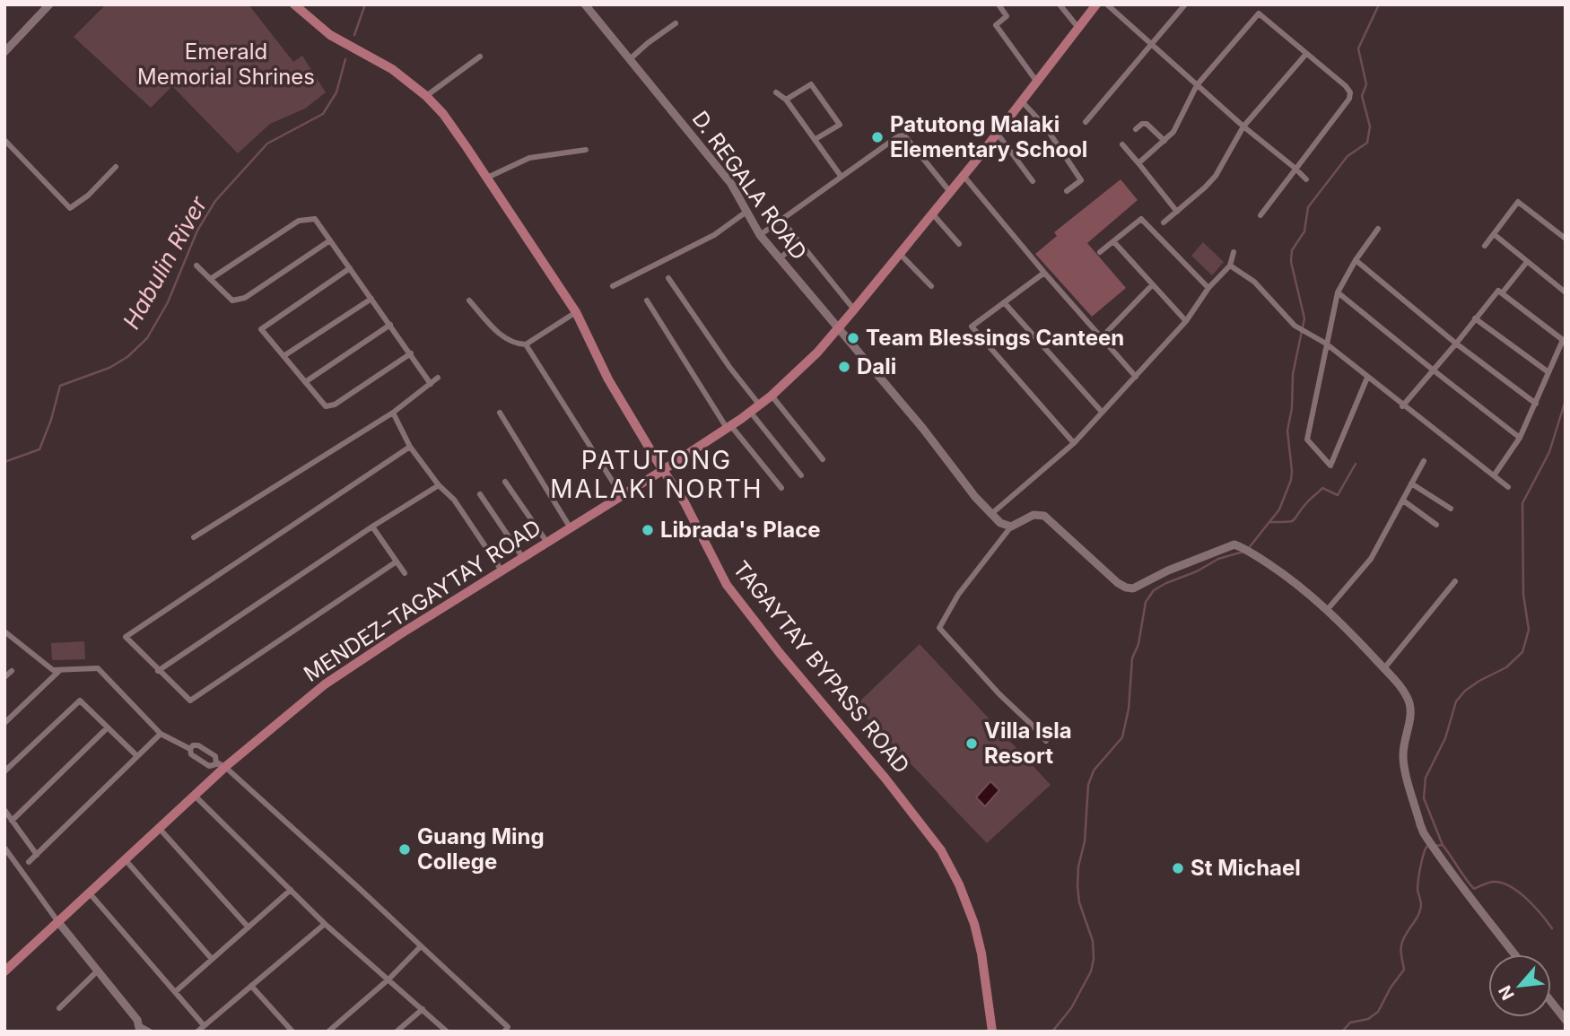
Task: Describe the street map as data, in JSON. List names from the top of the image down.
{
  "streets": {
    "main road": ["MENDEZ–TAGAYTAY ROAD", "TAGAYTAY BYPASS ROAD"],
    "street": ["D. REGALA ROAD"]
  },
  "crossings": [
    ["D. REGALA ROAD", "MENDEZ–TAGAYTAY ROAD"],
    ["MENDEZ–TAGAYTAY ROAD", "TAGAYTAY BYPASS ROAD"]
  ],
  "districts": ["PATUTONG MALAKI NORTH"],
  "water": ["Habulin River"],
  "parks": ["Emerald Memorial Shrines"],
  "places": [
    "Patutong Malaki Elementary School",
    "Team Blessings Canteen",
    "Dali",
    "Librada's Place",
    "Villa Isla Resort",
    "Guang Ming College",
    "St Michael"
  ],
  "north": "bottom left"
}
